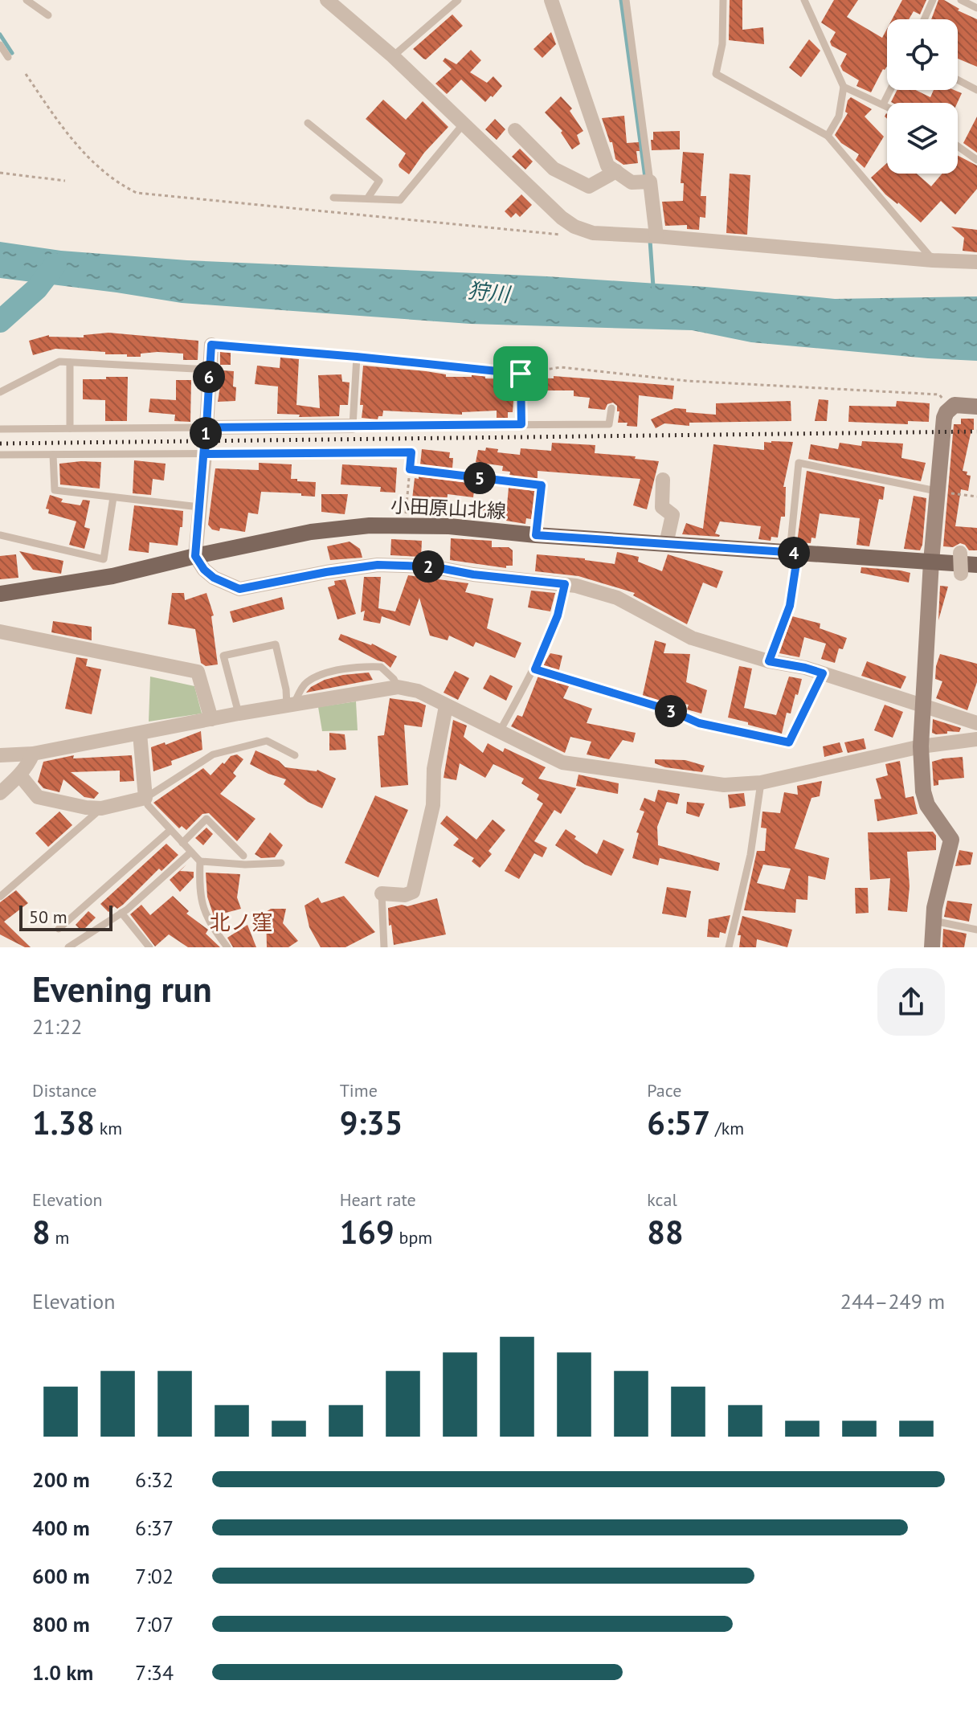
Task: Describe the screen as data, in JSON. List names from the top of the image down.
{
  "streets": {
    "main road": ["小田原山北線"]
  },
  "districts": ["北ノ窪"],
  "water": ["狩川"],
  "scale_bar": "50 m",
  "page": {
    "pins": [
      "6",
      "1",
      "5",
      "4",
      "2",
      "3"
    ],
    "scale": "50 m",
    "heading": ["Evening run", "21:22"],
    "stats": [
      ["Distance", "1.38 km"],
      ["Time", "9:35"],
      ["Pace", "6:57 /km"],
      ["Elevation", "8 m"],
      ["Heart rate", "169 bpm"],
      ["kcal", "88"]
    ],
    "chart": ["Elevation", "244–249 m"],
    "list": [
      {
        "name": "200 m",
        "note": "6:32"
      },
      {
        "name": "400 m",
        "note": "6:37"
      },
      {
        "name": "600 m",
        "note": "7:02"
      },
      {
        "name": "800 m",
        "note": "7:07"
      },
      {
        "name": "1.0 km",
        "note": "7:34"
      }
    ]
  }
}
